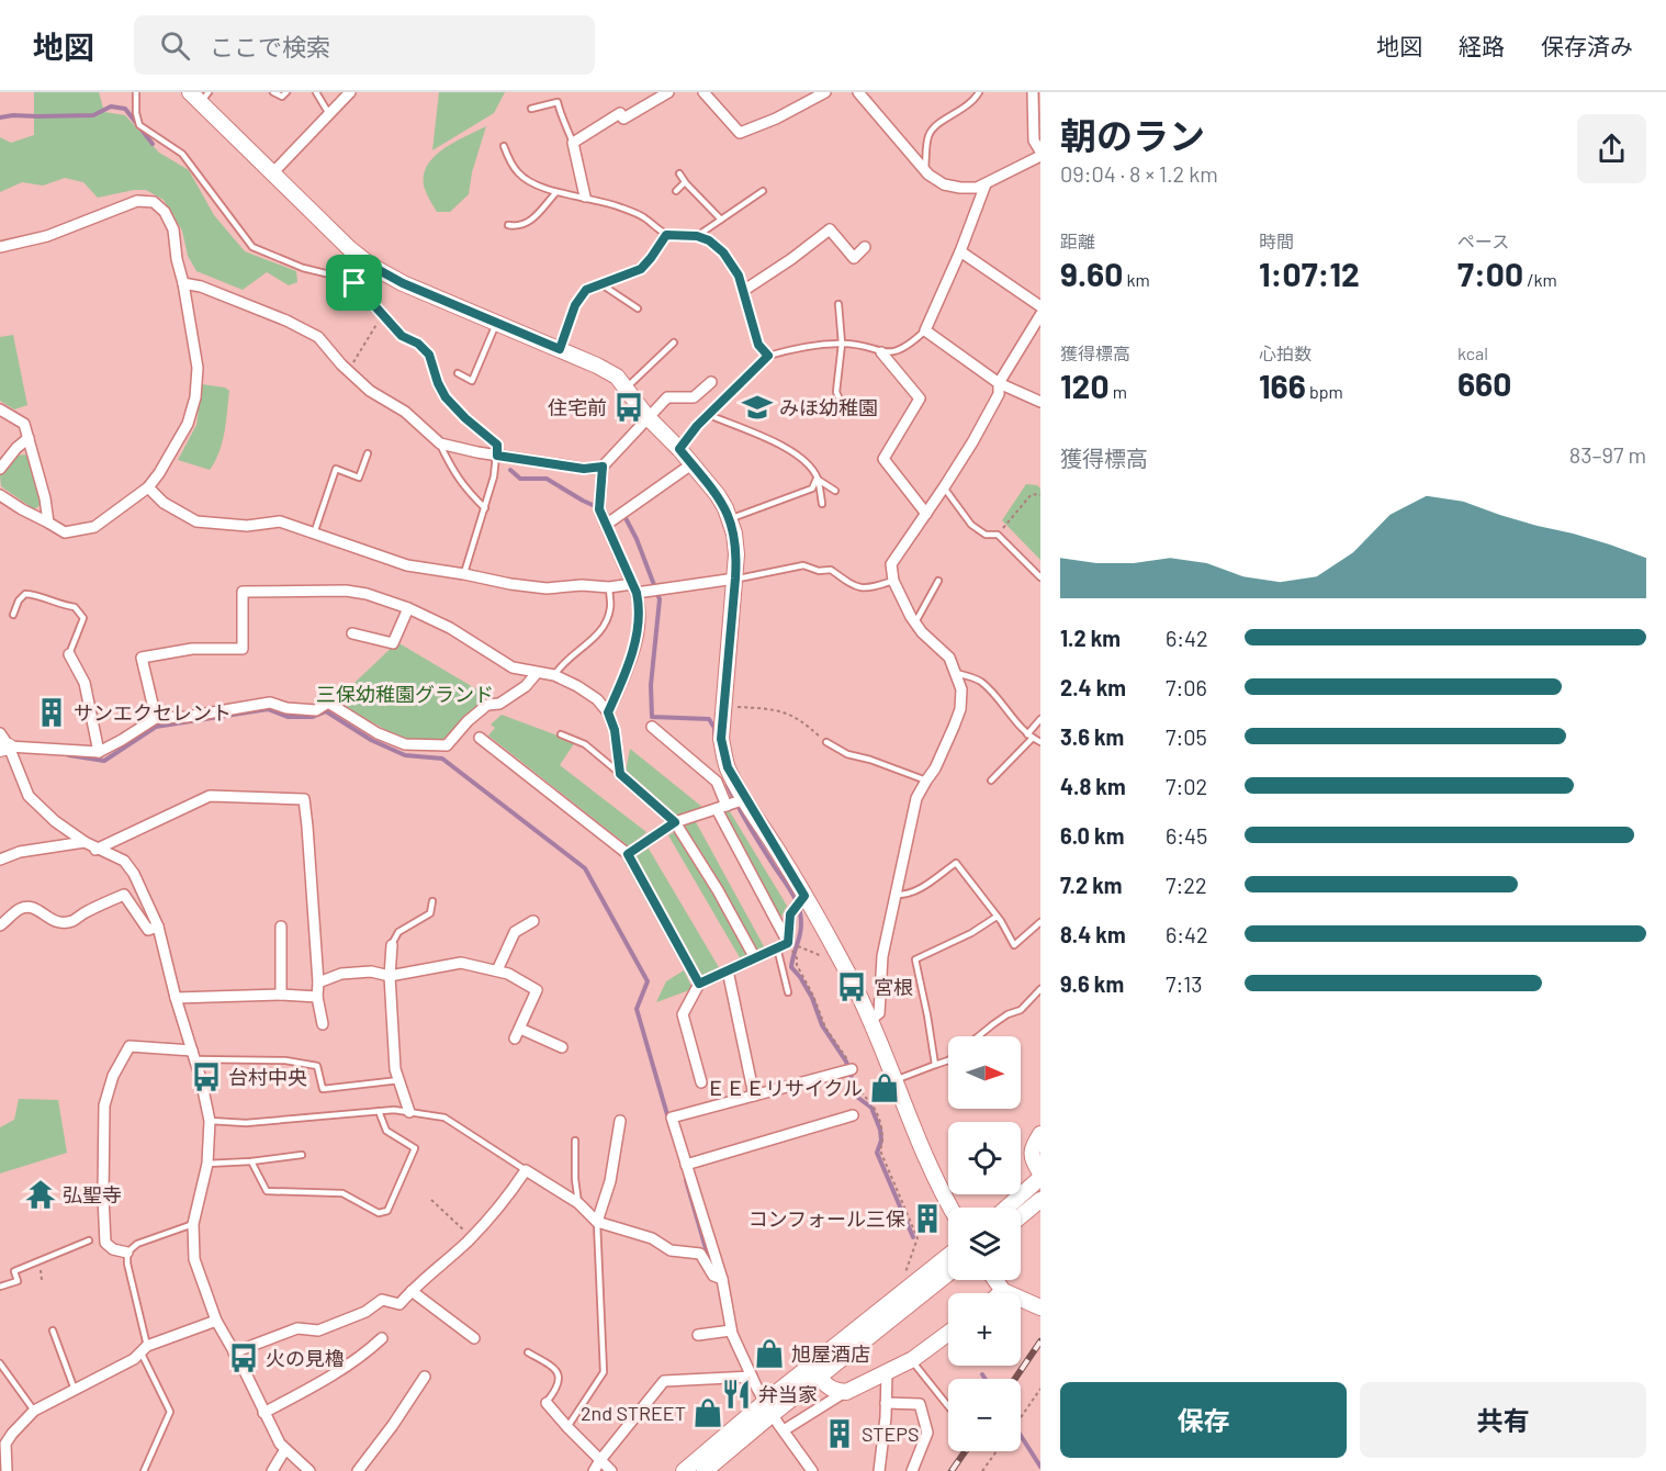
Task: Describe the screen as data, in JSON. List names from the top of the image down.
{
  "parks": ["三保幼稚園グランド"],
  "places": {
    "bus stop": [
      "住宅前",
      "宮根",
      "台村中央",
      "火の見櫓"
    ],
    "school or university": ["みほ幼稚園"],
    "building": ["サンエクセレント", "コンフォール三保", "STEPS"],
    "shop": ["ＥＥＥリサイクル", "旭屋酒店", "2nd STREET"],
    "temple": ["弘聖寺"],
    "restaurant": ["弁当家"]
  },
  "north": "right",
  "page": {
    "header": "地図",
    "search": "ここで検索",
    "nav": ["地図", "経路", "保存済み"],
    "heading": ["朝のラン", "09:04 · 8 × 1.2 km"],
    "stats": [
      ["距離", "9.60 km"],
      ["時間", "1:07:12"],
      ["ペース", "7:00 /km"],
      ["獲得標高", "120 m"],
      ["心拍数", "166 bpm"],
      ["kcal", "660"]
    ],
    "chart": ["獲得標高", "83–97 m"],
    "list": [
      {
        "name": "1.2 km",
        "note": "6:42"
      },
      {
        "name": "2.4 km",
        "note": "7:06"
      },
      {
        "name": "3.6 km",
        "note": "7:05"
      },
      {
        "name": "4.8 km",
        "note": "7:02"
      },
      {
        "name": "6.0 km",
        "note": "6:45"
      },
      {
        "name": "7.2 km",
        "note": "7:22"
      },
      {
        "name": "8.4 km",
        "note": "6:42"
      },
      {
        "name": "9.6 km",
        "note": "7:13"
      }
    ],
    "map_buttons": ["+", "−"],
    "buttons": ["保存", "共有"]
  }
}
